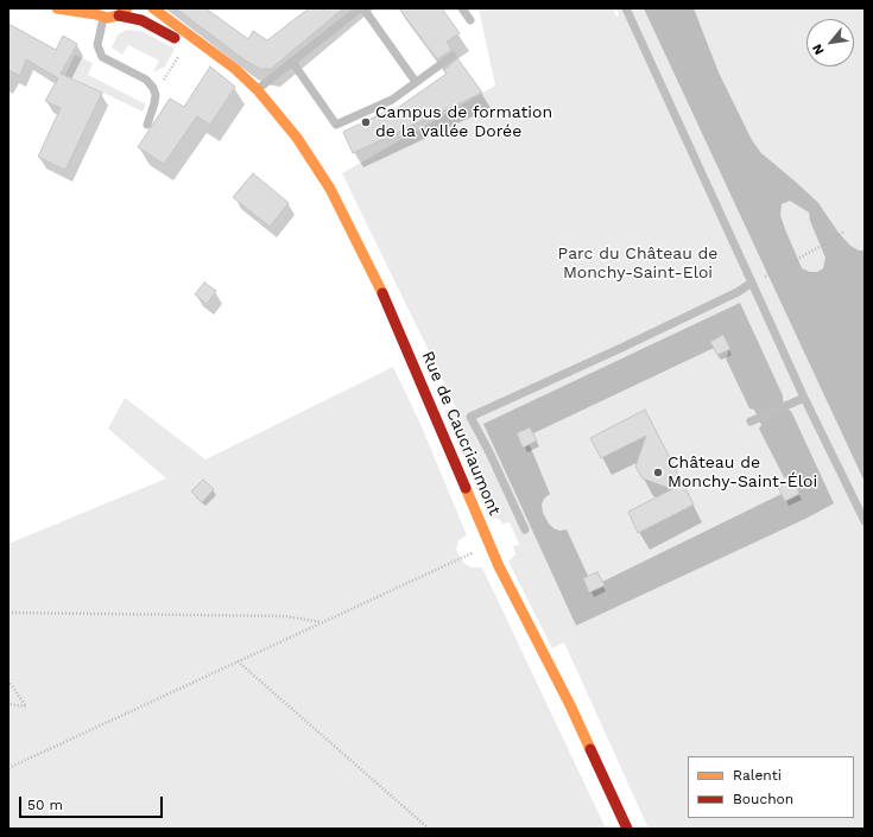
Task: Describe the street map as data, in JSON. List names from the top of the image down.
{
  "streets": {
    "street": ["Rue de Caucriaumont"]
  },
  "parks": ["Parc du Château de Monchy-Saint-Eloi"],
  "places": ["Campus de formation de la vallée Dorée", "Château de Monchy-Saint-Éloi"],
  "legend": ["Ralenti", "Bouchon"],
  "scale_bar": "50 m",
  "north": "bottom left"
}
